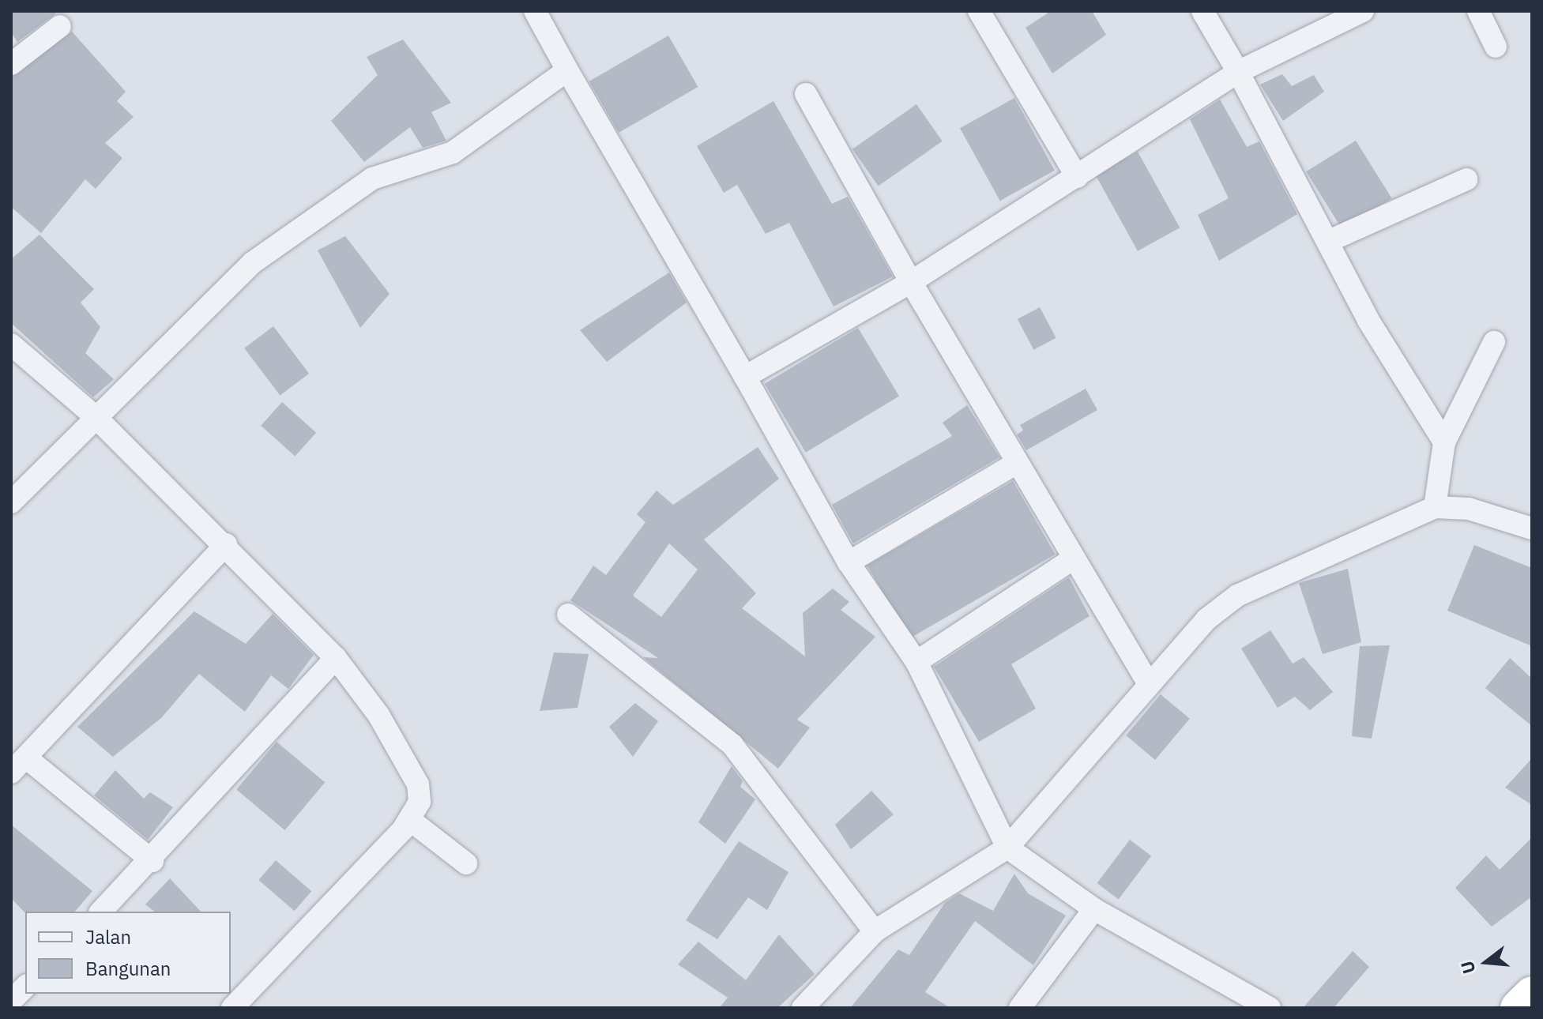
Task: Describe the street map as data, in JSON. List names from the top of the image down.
{
  "legend": ["Jalan", "Bangunan"],
  "north": "left"
}
